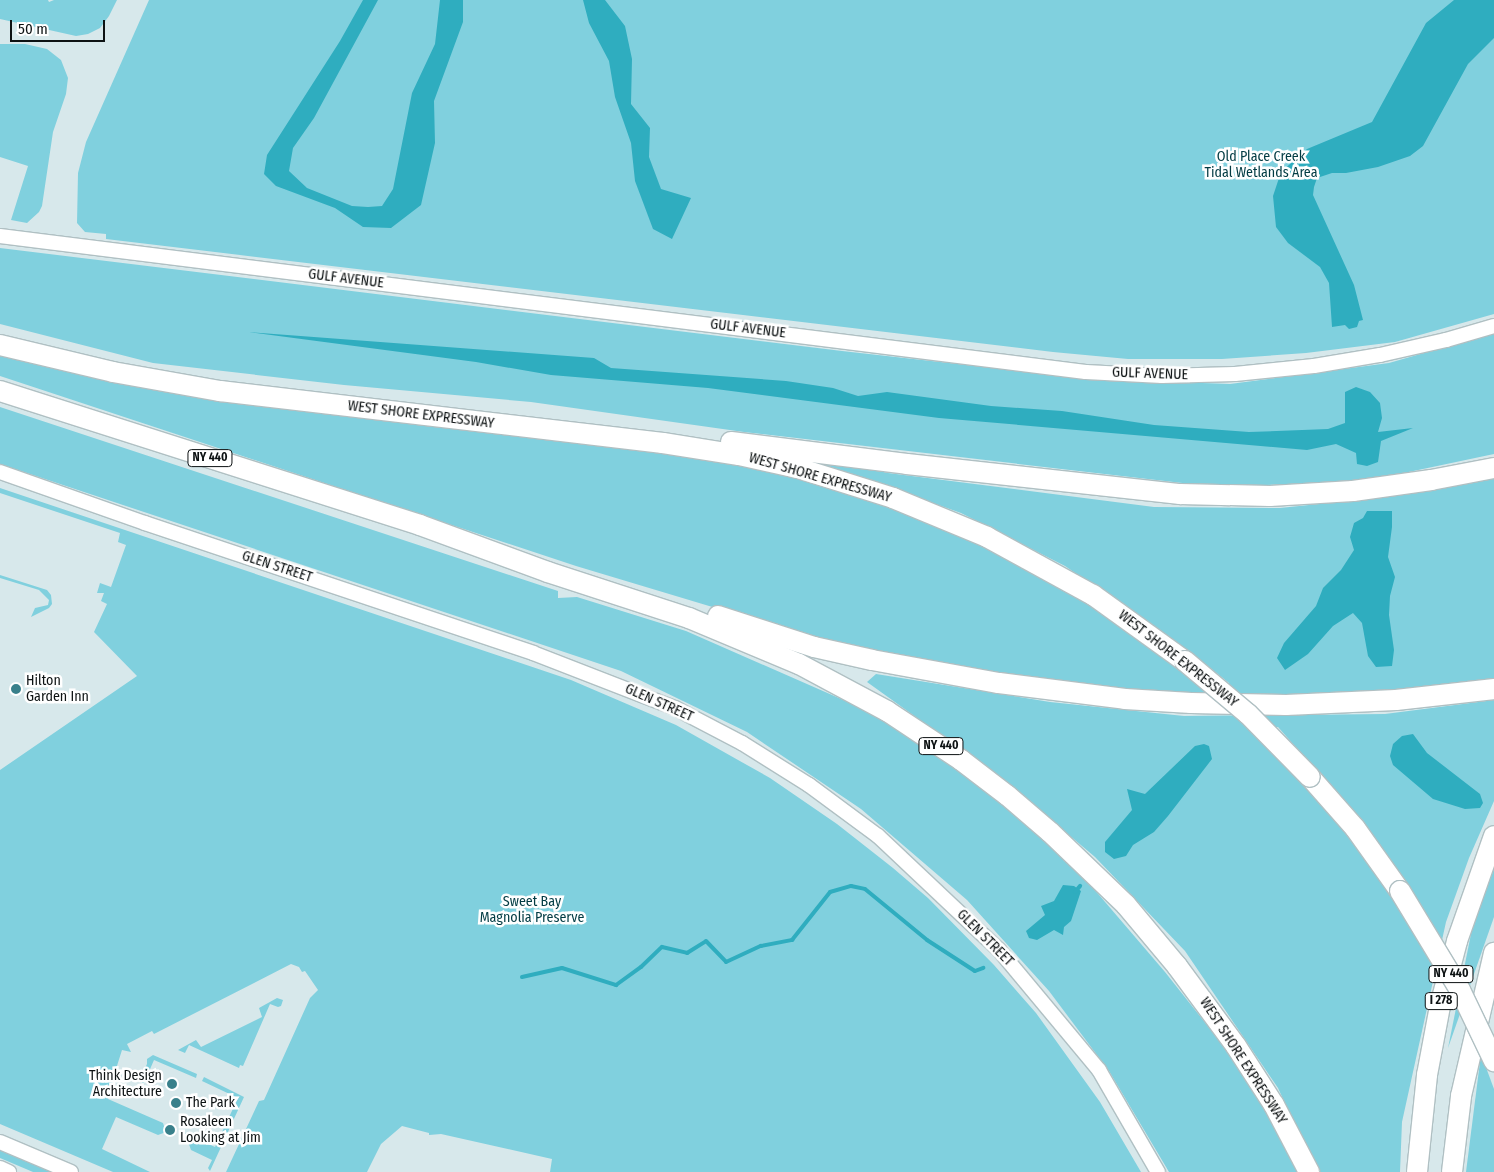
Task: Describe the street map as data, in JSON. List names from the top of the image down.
{
  "streets": {
    "highway": ["WEST SHORE EXPRESSWAY", "NY 440", "I 278"],
    "street": ["GULF AVENUE", "GLEN STREET"]
  },
  "parks": ["Old Place Creek Tidal Wetlands Area", "Sweet Bay Magnolia Preserve"],
  "places": [
    "Hilton Garden Inn",
    "Think Design Architecture",
    "The Park",
    "Rosaleen Looking at Jim"
  ],
  "scale_bar": "50 m"
}
